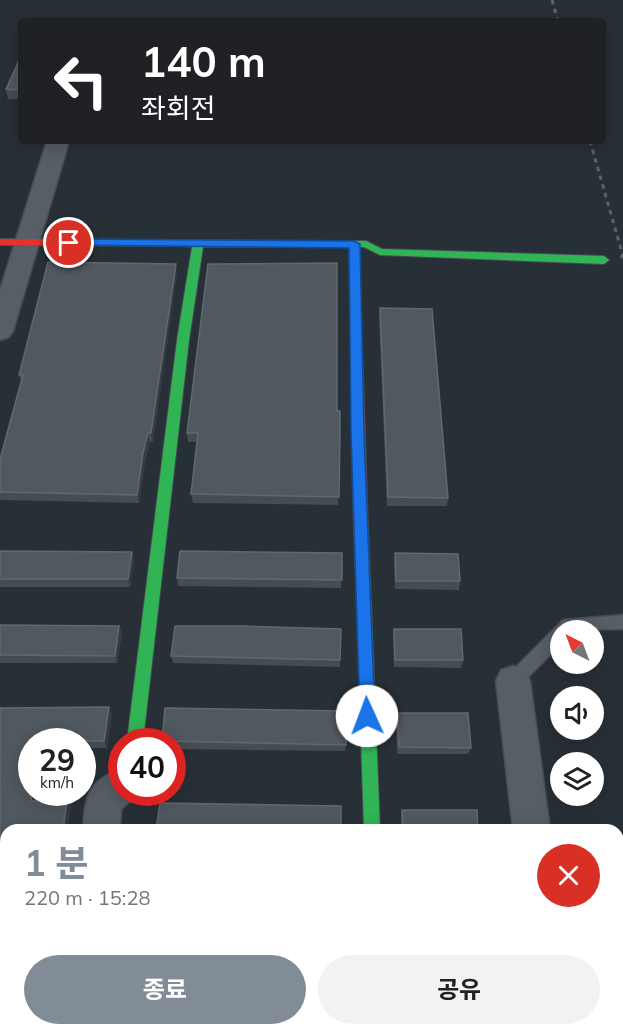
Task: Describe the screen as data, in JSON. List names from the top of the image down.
{
  "north": "top left",
  "page": {
    "turn": ["140 m", "좌회전"],
    "speed": "29 km/h",
    "limit": "40",
    "heading": ["1 분", "220 m · 15:28"],
    "buttons": ["종료", "공유"]
  }
}
